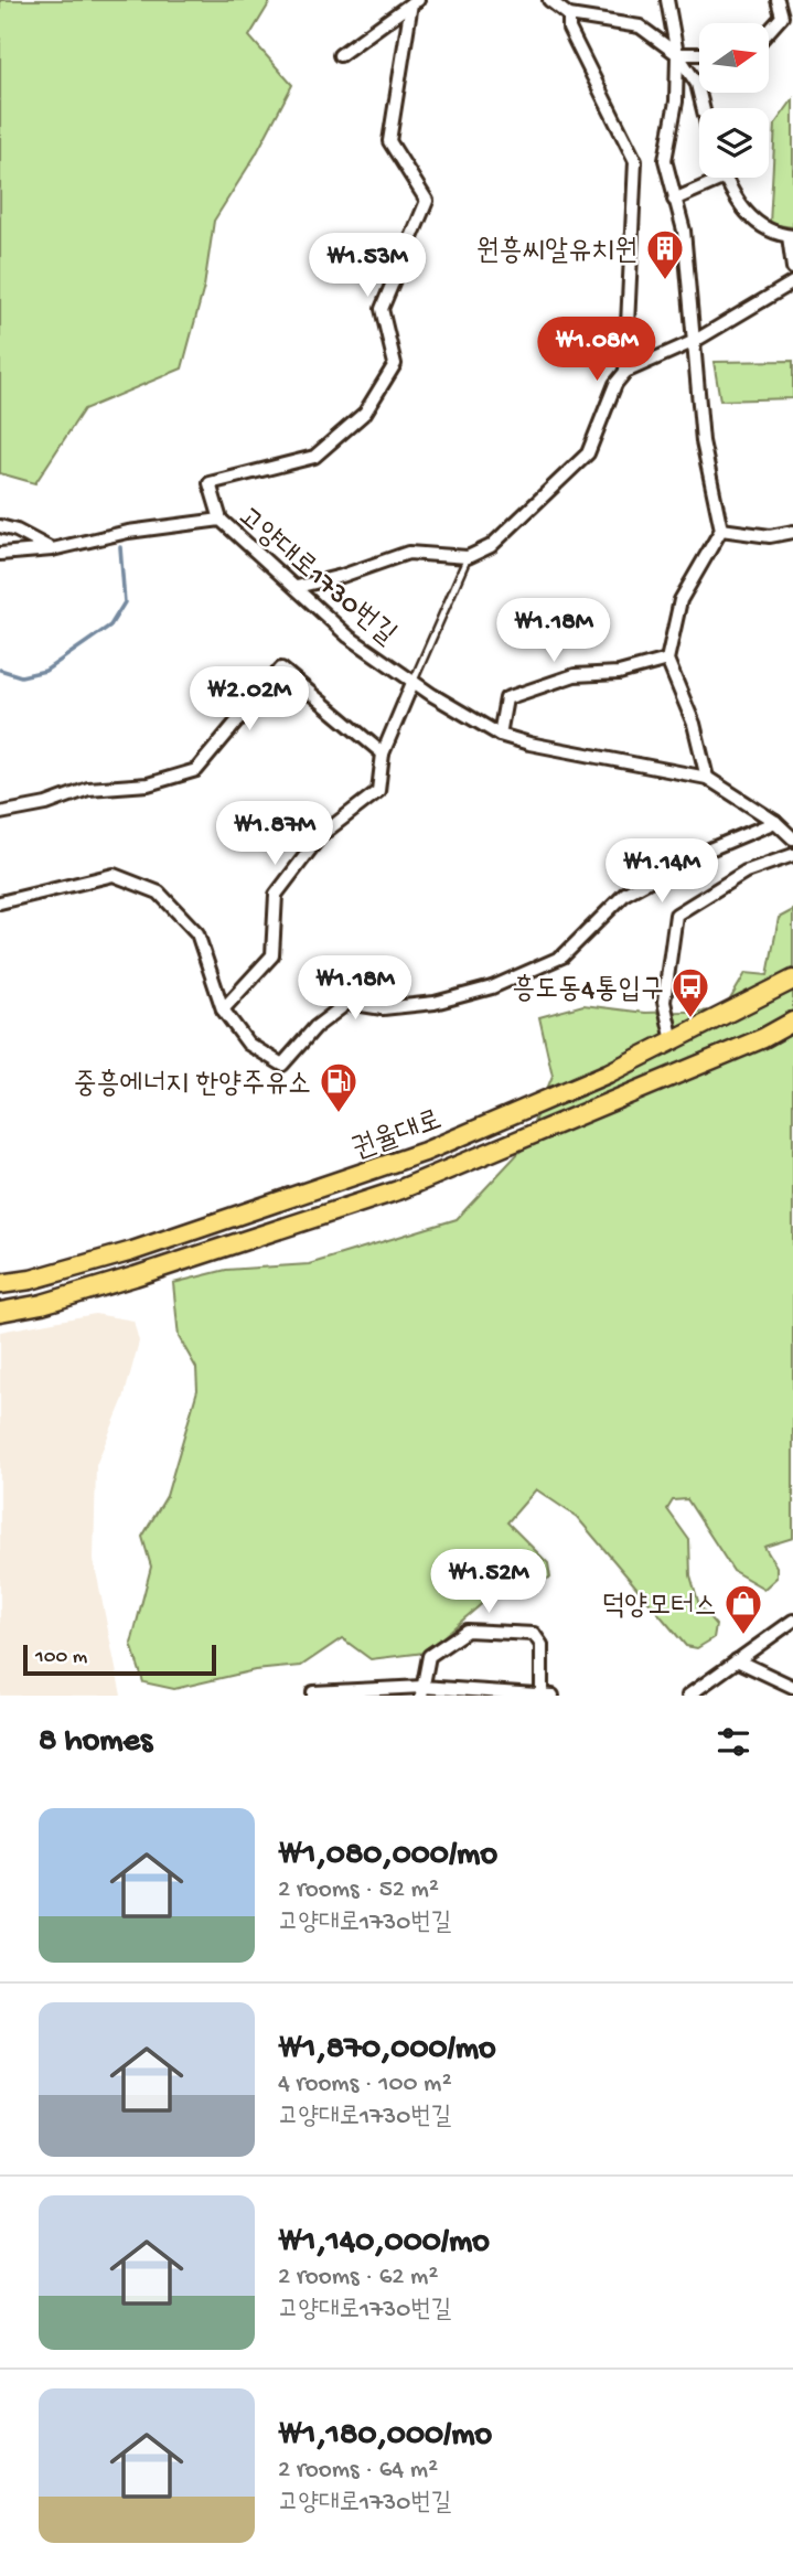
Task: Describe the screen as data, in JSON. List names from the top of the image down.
{
  "streets": {
    "main road": ["권율대로"],
    "street": ["고양대로1730번길"]
  },
  "places": {
    "building": ["원흥씨알유치원"],
    "bus stop": ["흥도동4통입구"],
    "fuel station": ["중흥에너지 한양주유소"],
    "shop": ["덕양모터스"]
  },
  "scale_bar": "100 m",
  "north": "right",
  "page": {
    "price": [
      "₩1.53M",
      "₩1.08M",
      "₩1.18M",
      "₩2.02M",
      "₩1.87M",
      "₩1.14M",
      "₩1.18M",
      "₩1.52M"
    ],
    "scale": "100 m",
    "heading": "8 homes",
    "list": [
      {
        "name": "₩1,080,000/mo",
        "note": "2 rooms · 52 m² · 고양대로1730번길"
      },
      {
        "name": "₩1,870,000/mo",
        "note": "4 rooms · 100 m² · 고양대로1730번길"
      },
      {
        "name": "₩1,140,000/mo",
        "note": "2 rooms · 62 m² · 고양대로1730번길"
      },
      {
        "name": "₩1,180,000/mo",
        "note": "2 rooms · 64 m² · 고양대로1730번길"
      }
    ]
  }
}
